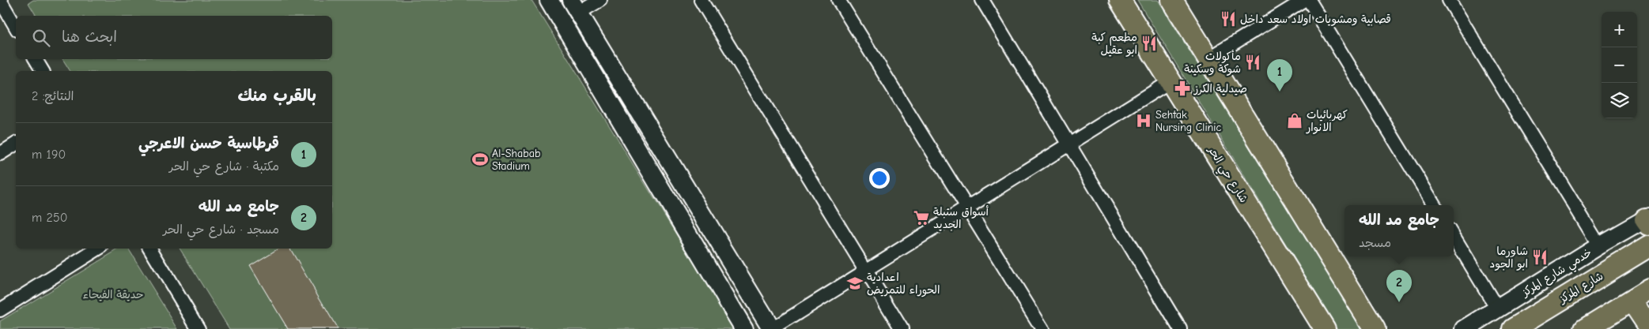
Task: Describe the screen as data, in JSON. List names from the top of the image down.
{
  "streets": {
    "main road": ["شارع حي الحر", "شارع المركز"],
    "street": ["خدمي شارع المركز"]
  },
  "parks": ["حديقة الفيحاء"],
  "places": {
    "restaurant": [
      "قصابية ومشويات اولاد سعد داخل",
      "مطعم كبة ابو عقيل",
      "مأكولات شوكة وسكينة",
      "شاورما ابو الجود"
    ],
    "pharmacy": ["صيدلية الكرز"],
    "hospital": ["Sehtak Nursing Clinic"],
    "shop": ["كهربائيات الانوار"],
    "sports": ["Al-Shabab Stadium"],
    "supermarket": ["أسواق سنبلة الجديد"],
    "school or university": ["اعدادية الحوراء للتمريض"]
  },
  "page": {
    "map_buttons": ["+", "−"],
    "search": "ابحث هنا",
    "pins": ["1", "2"],
    "heading": ["بالقرب منك", "النتائج: 2"],
    "list": [
      {
        "mark": "1",
        "name": "قرطاسية حسن الاعرجي",
        "note": "مكتبة · شارع حي الحر",
        "value": "190 m"
      },
      {
        "mark": "2",
        "name": "جامع مد الله",
        "note": "مسجد · شارع حي الحر",
        "value": "250 m"
      }
    ],
    "popup": ["جامع مد الله", "مسجد"]
  }
}
